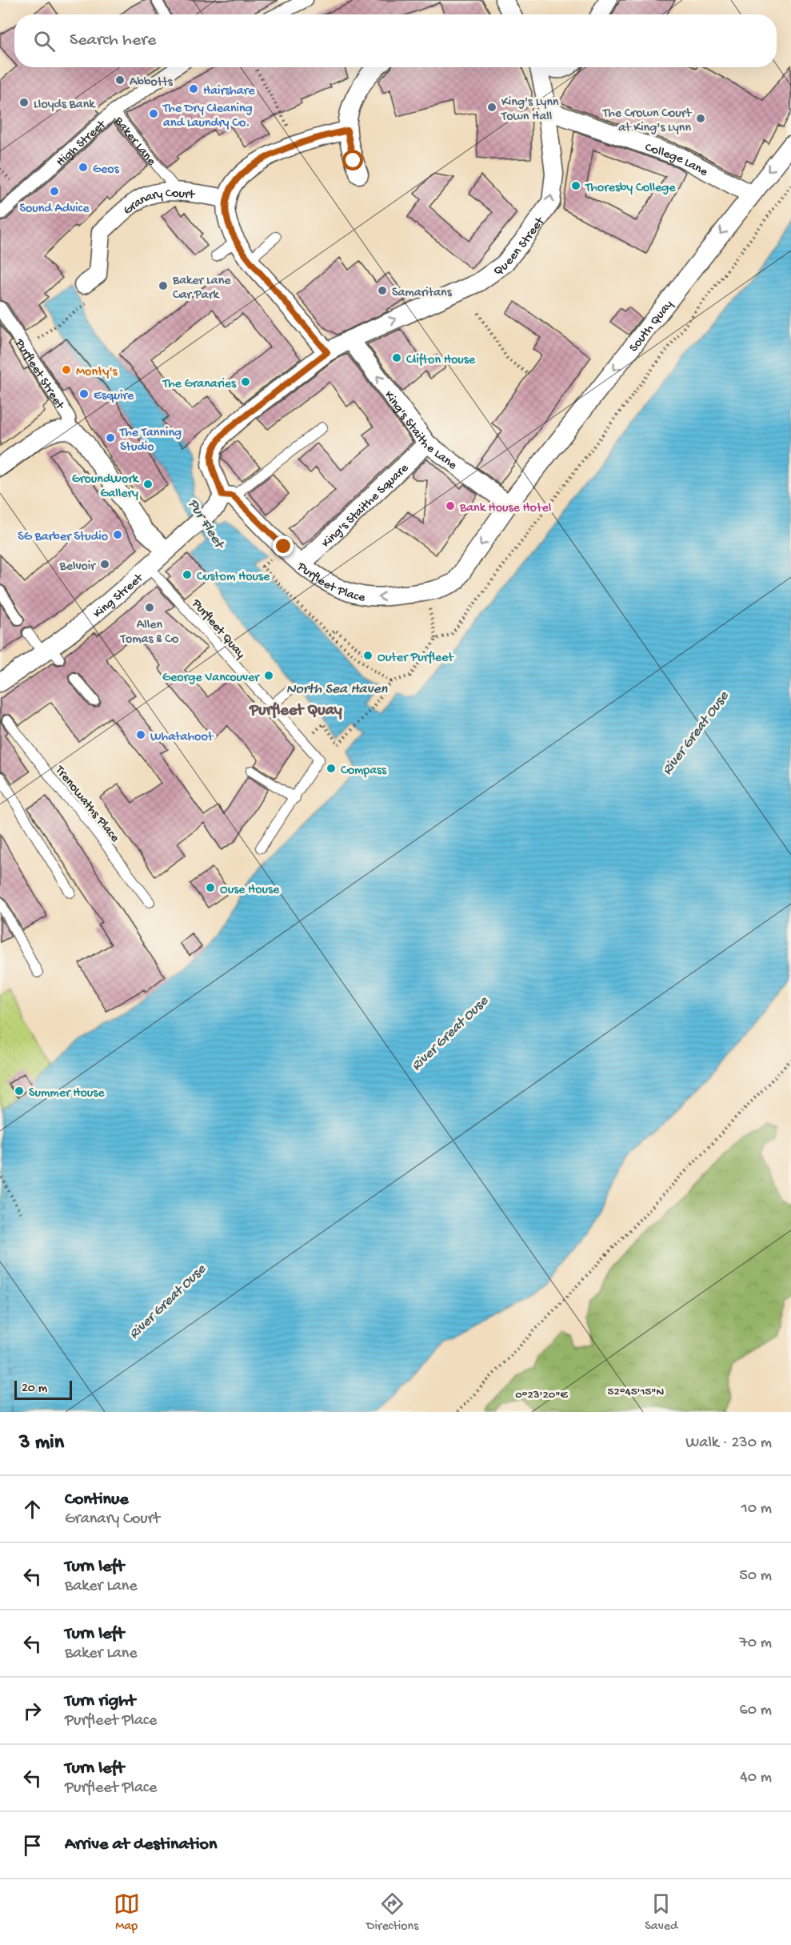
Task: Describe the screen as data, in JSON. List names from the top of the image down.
{
  "streets": {
    "street": [
      "High Street",
      "College Lane",
      "Granary Court",
      "Queen Street",
      "South Quay",
      "Purfleet Street",
      "King's Staithe Lane",
      "King's Staithe Square",
      "Purfleet Place",
      "King Street"
    ],
    "lane": ["Baker Lane", "Purfleet Quay", "Trenowaths Place"]
  },
  "crossings": [
    ["Baker Lane", "High Street"],
    ["Baker Lane", "Granary Court"],
    ["College Lane", "Queen Street"],
    ["College Lane", "South Quay"],
    ["Queen Street", "King's Staithe Lane"],
    ["Queen Street", "Purfleet Place"],
    ["South Quay", "King's Staithe Lane"],
    ["South Quay", "Purfleet Place"],
    ["King's Staithe Lane", "King's Staithe Square"],
    ["King's Staithe Lane", "Purfleet Place"],
    ["King's Staithe Square", "Purfleet Place"],
    ["Purfleet Place", "King Street"],
    ["King Street", "Purfleet Quay"]
  ],
  "one_way": [
    "Queen Street",
    "South Quay",
    "King's Staithe Lane",
    "Purfleet Place"
  ],
  "districts": ["Purfleet Quay"],
  "water": ["Pur Fleet", "North Sea Haven", "River Great Ouse"],
  "places": [
    "Abbotts",
    "Hairshare",
    "Lloyds Bank",
    "King's Lynn Town Hall",
    "The Dry Cleaning and Laundry Co.",
    "The Crown Court at King's Lynn",
    "Geos",
    "Thoresby College",
    "Sound Advice",
    "Baker Lane Car Park",
    "Samaritans",
    "Clifton House",
    "Monty's",
    "The Granaries",
    "Esquire",
    "The Tanning Studio",
    "GroundWork Gallery",
    "Bank House Hotel",
    "SG Barber Studio",
    "Belvoir",
    "Custom House",
    "Allen Tomas & Co",
    "Outer Purfleet",
    "George Vancouver",
    "Whatahoot",
    "Compass",
    "Ouse House",
    "Summer House"
  ],
  "scale_bar": "20 m",
  "page": {
    "search": "Search here",
    "scale": "20 m",
    "heading": ["3 min", "Walk · 230 m"],
    "list": [
      ["Continue", "Granary Court", "10 m"],
      ["Turn left", "Baker Lane", "50 m"],
      ["Turn left", "Baker Lane", "70 m"],
      ["Turn right", "Purfleet Place", "60 m"],
      ["Turn left", "Purfleet Place", "40 m"],
      "Arrive at destination"
    ],
    "nav": ["Map", "Directions", "Saved"]
  },
  "coordinates": ["52°45'15\"N", "0°23'20\"E"]
}
